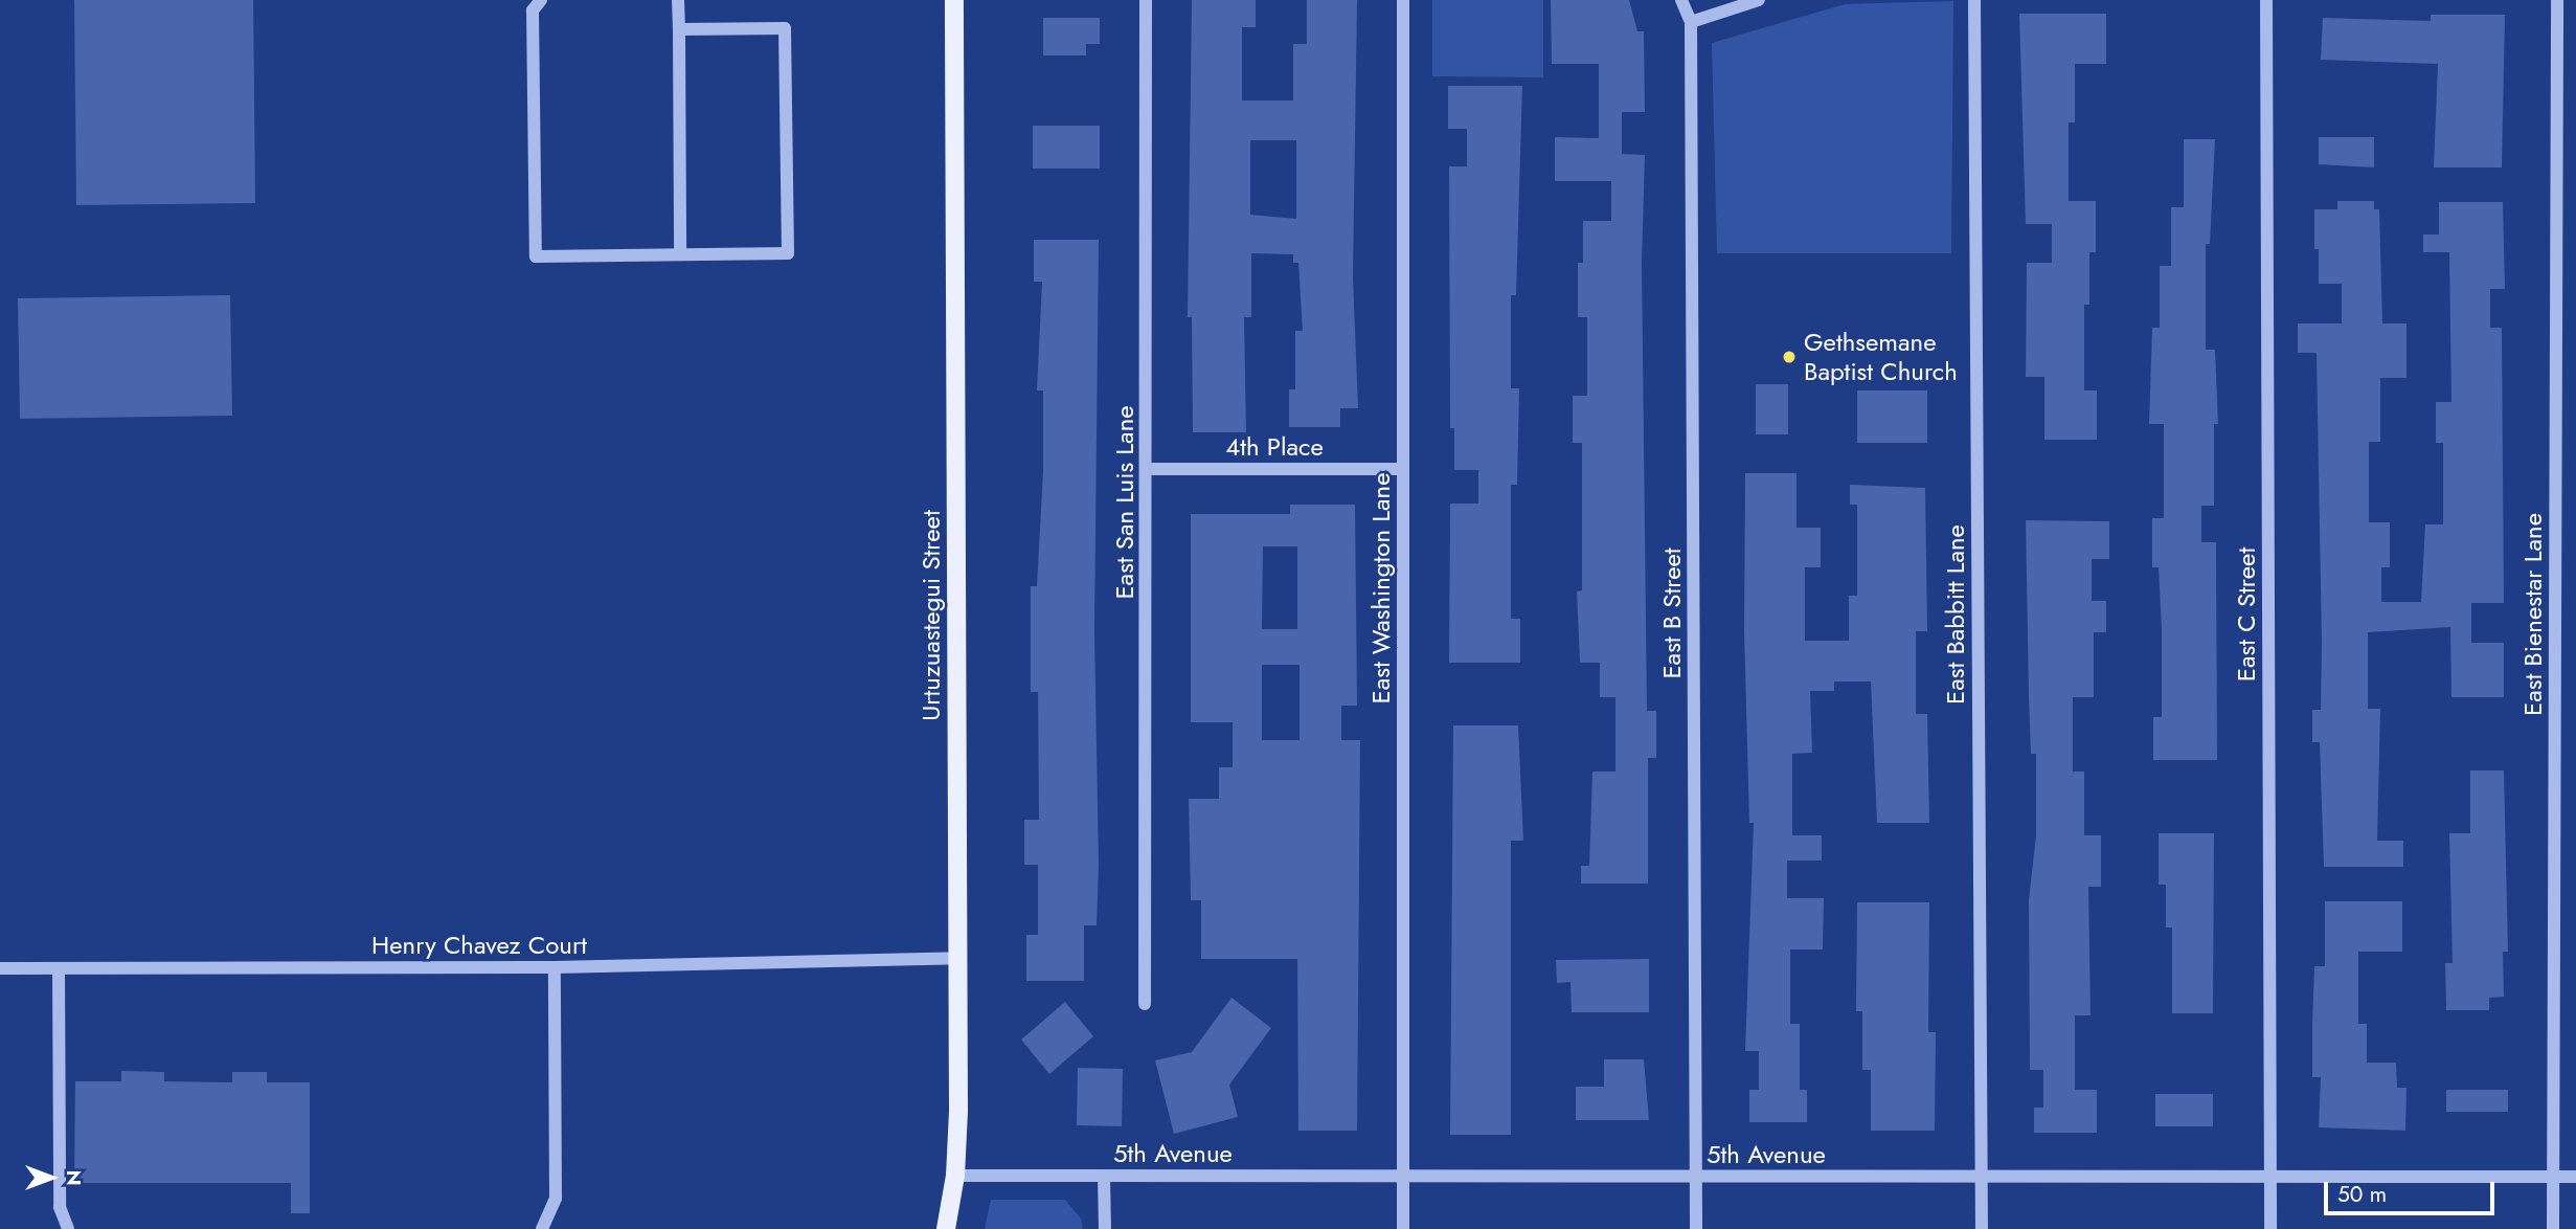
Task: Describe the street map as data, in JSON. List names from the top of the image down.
{
  "streets": {
    "main road": ["Urtuzuastegui Street"],
    "street": [
      "4th Place",
      "East San Luis Lane",
      "East Washington Lane",
      "East B Street",
      "East Babbitt Lane",
      "East C Street",
      "East Bienestar Lane",
      "Henry Chavez Court",
      "5th Avenue"
    ]
  },
  "crossings": [
    ["4th Place", "East San Luis Lane"],
    ["4th Place", "East Washington Lane"],
    ["East Washington Lane", "5th Avenue"],
    ["East B Street", "5th Avenue"],
    ["East Babbitt Lane", "5th Avenue"],
    ["East C Street", "5th Avenue"],
    ["East Bienestar Lane", "5th Avenue"],
    ["Urtuzuastegui Street", "Henry Chavez Court"],
    ["Urtuzuastegui Street", "5th Avenue"]
  ],
  "places": ["Gethsemane Baptist Church"],
  "scale_bar": "50 m",
  "north": "right"
}
